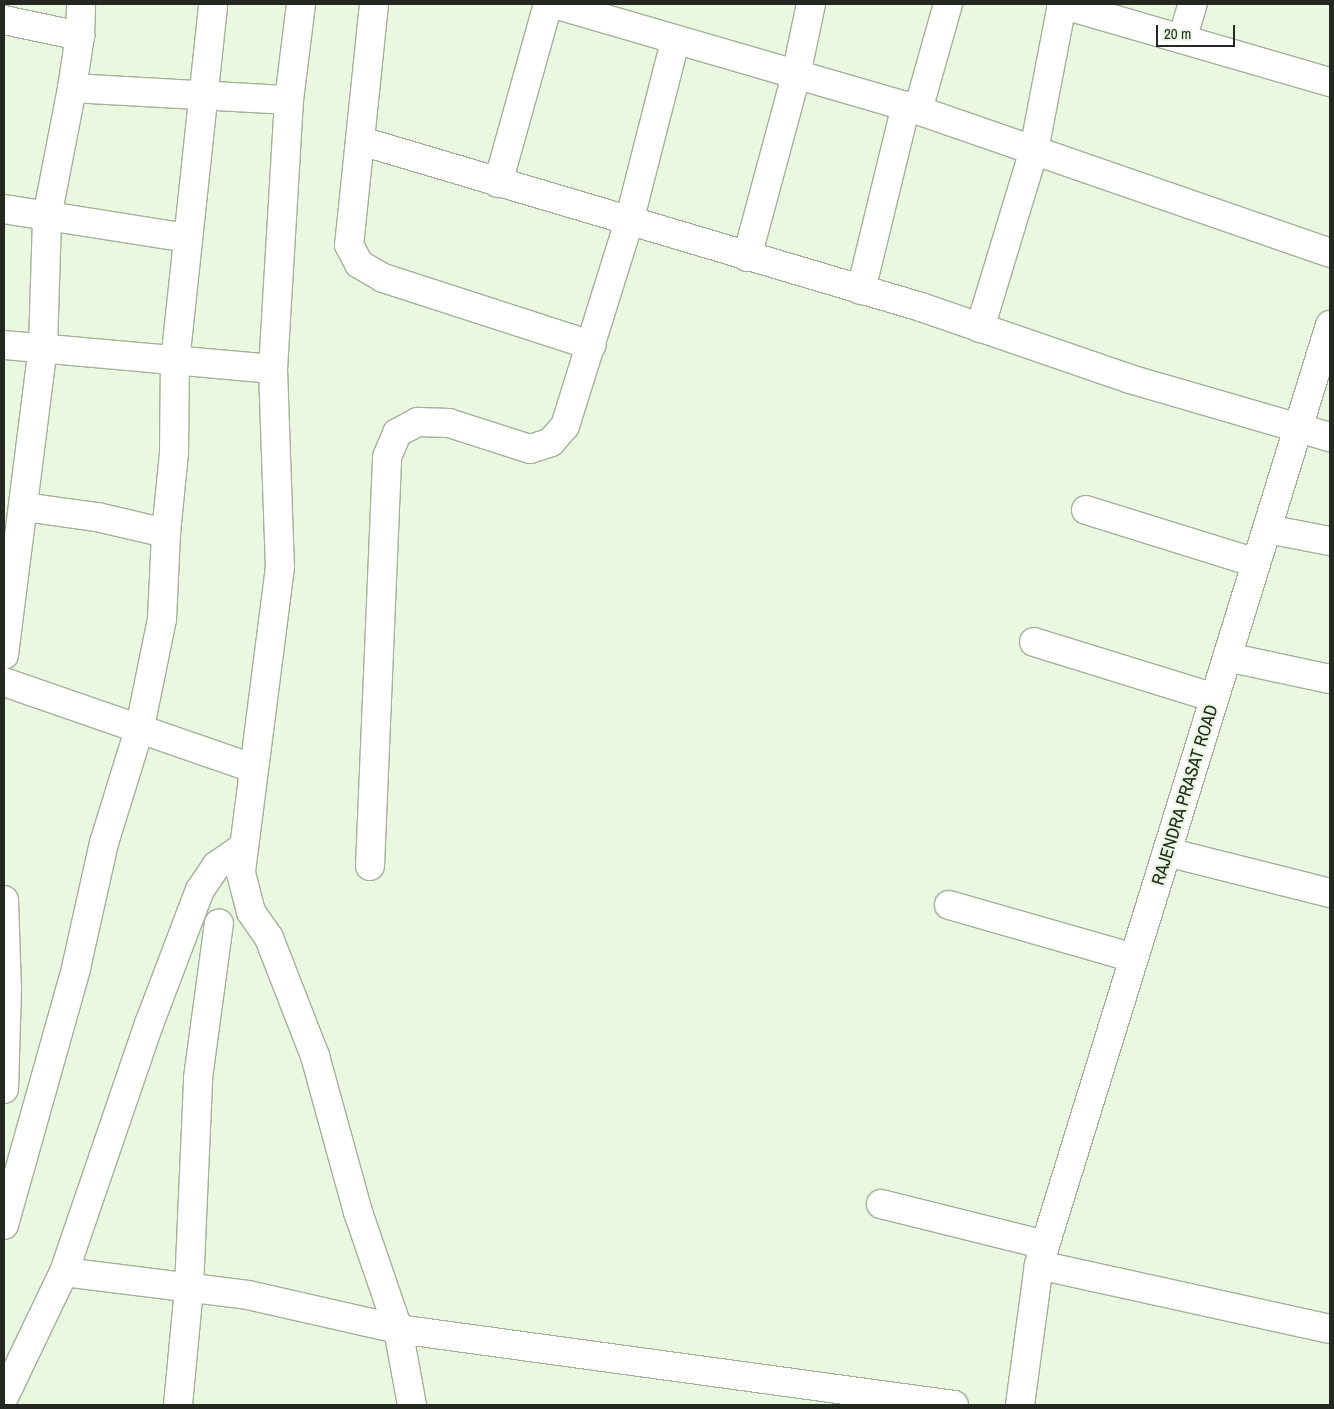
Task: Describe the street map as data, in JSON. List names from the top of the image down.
{
  "streets": {
    "street": ["RAJENDRA PRASAT ROAD"]
  },
  "scale_bar": "20 m"
}
